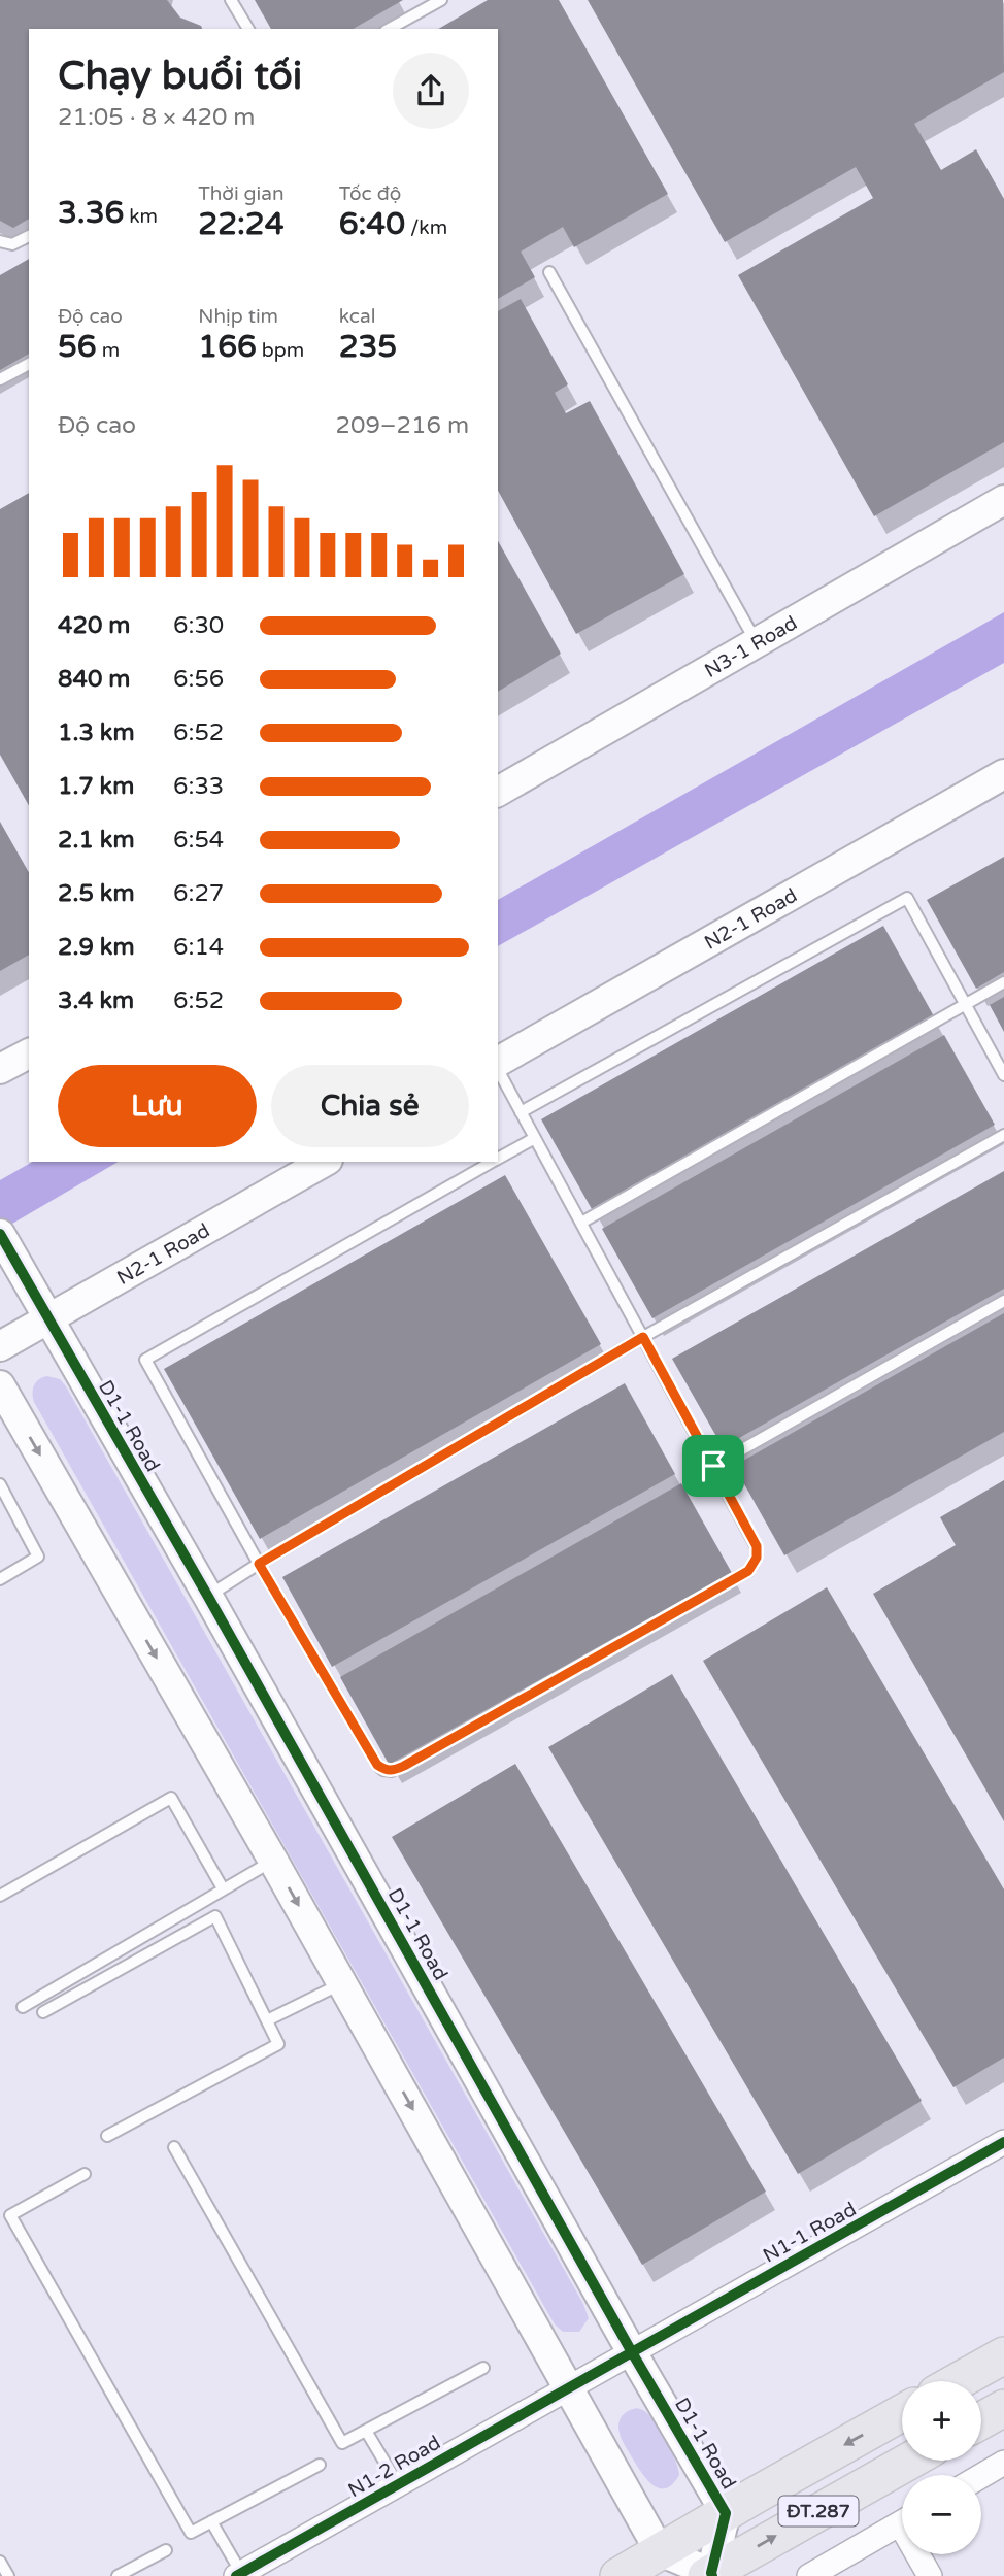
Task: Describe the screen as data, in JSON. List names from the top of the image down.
{
  "streets": {
    "main road": ["ĐT.287"],
    "street": [
      "N3-1 Road",
      "N2-1 Road",
      "D1-1 Road",
      "N1-1 Road",
      "N1-2 Road"
    ]
  },
  "crossings": [
    ["N2-1 Road", "D1-1 Road"],
    ["D1-1 Road", "N1-1 Road"],
    ["D1-1 Road", "ĐT.287"],
    ["N1-1 Road", "N1-2 Road"]
  ],
  "page": {
    "heading": ["Chạy buổi tối", "21:05 · 8 × 420 m"],
    "stats": [
      ["3.36 km"],
      ["Thời gian", "22:24"],
      ["Tốc độ", "6:40 /km"],
      ["Độ cao", "56 m"],
      ["Nhịp tim", "166 bpm"],
      ["kcal", "235"]
    ],
    "chart": ["Độ cao", "209–216 m"],
    "list": [
      {
        "name": "420 m",
        "note": "6:30"
      },
      {
        "name": "840 m",
        "note": "6:56"
      },
      {
        "name": "1.3 km",
        "note": "6:52"
      },
      {
        "name": "1.7 km",
        "note": "6:33"
      },
      {
        "name": "2.1 km",
        "note": "6:54"
      },
      {
        "name": "2.5 km",
        "note": "6:27"
      },
      {
        "name": "2.9 km",
        "note": "6:14"
      },
      {
        "name": "3.4 km",
        "note": "6:52"
      }
    ],
    "buttons": ["Lưu", "Chia sẻ"],
    "map_buttons": ["+", "−"]
  }
}
